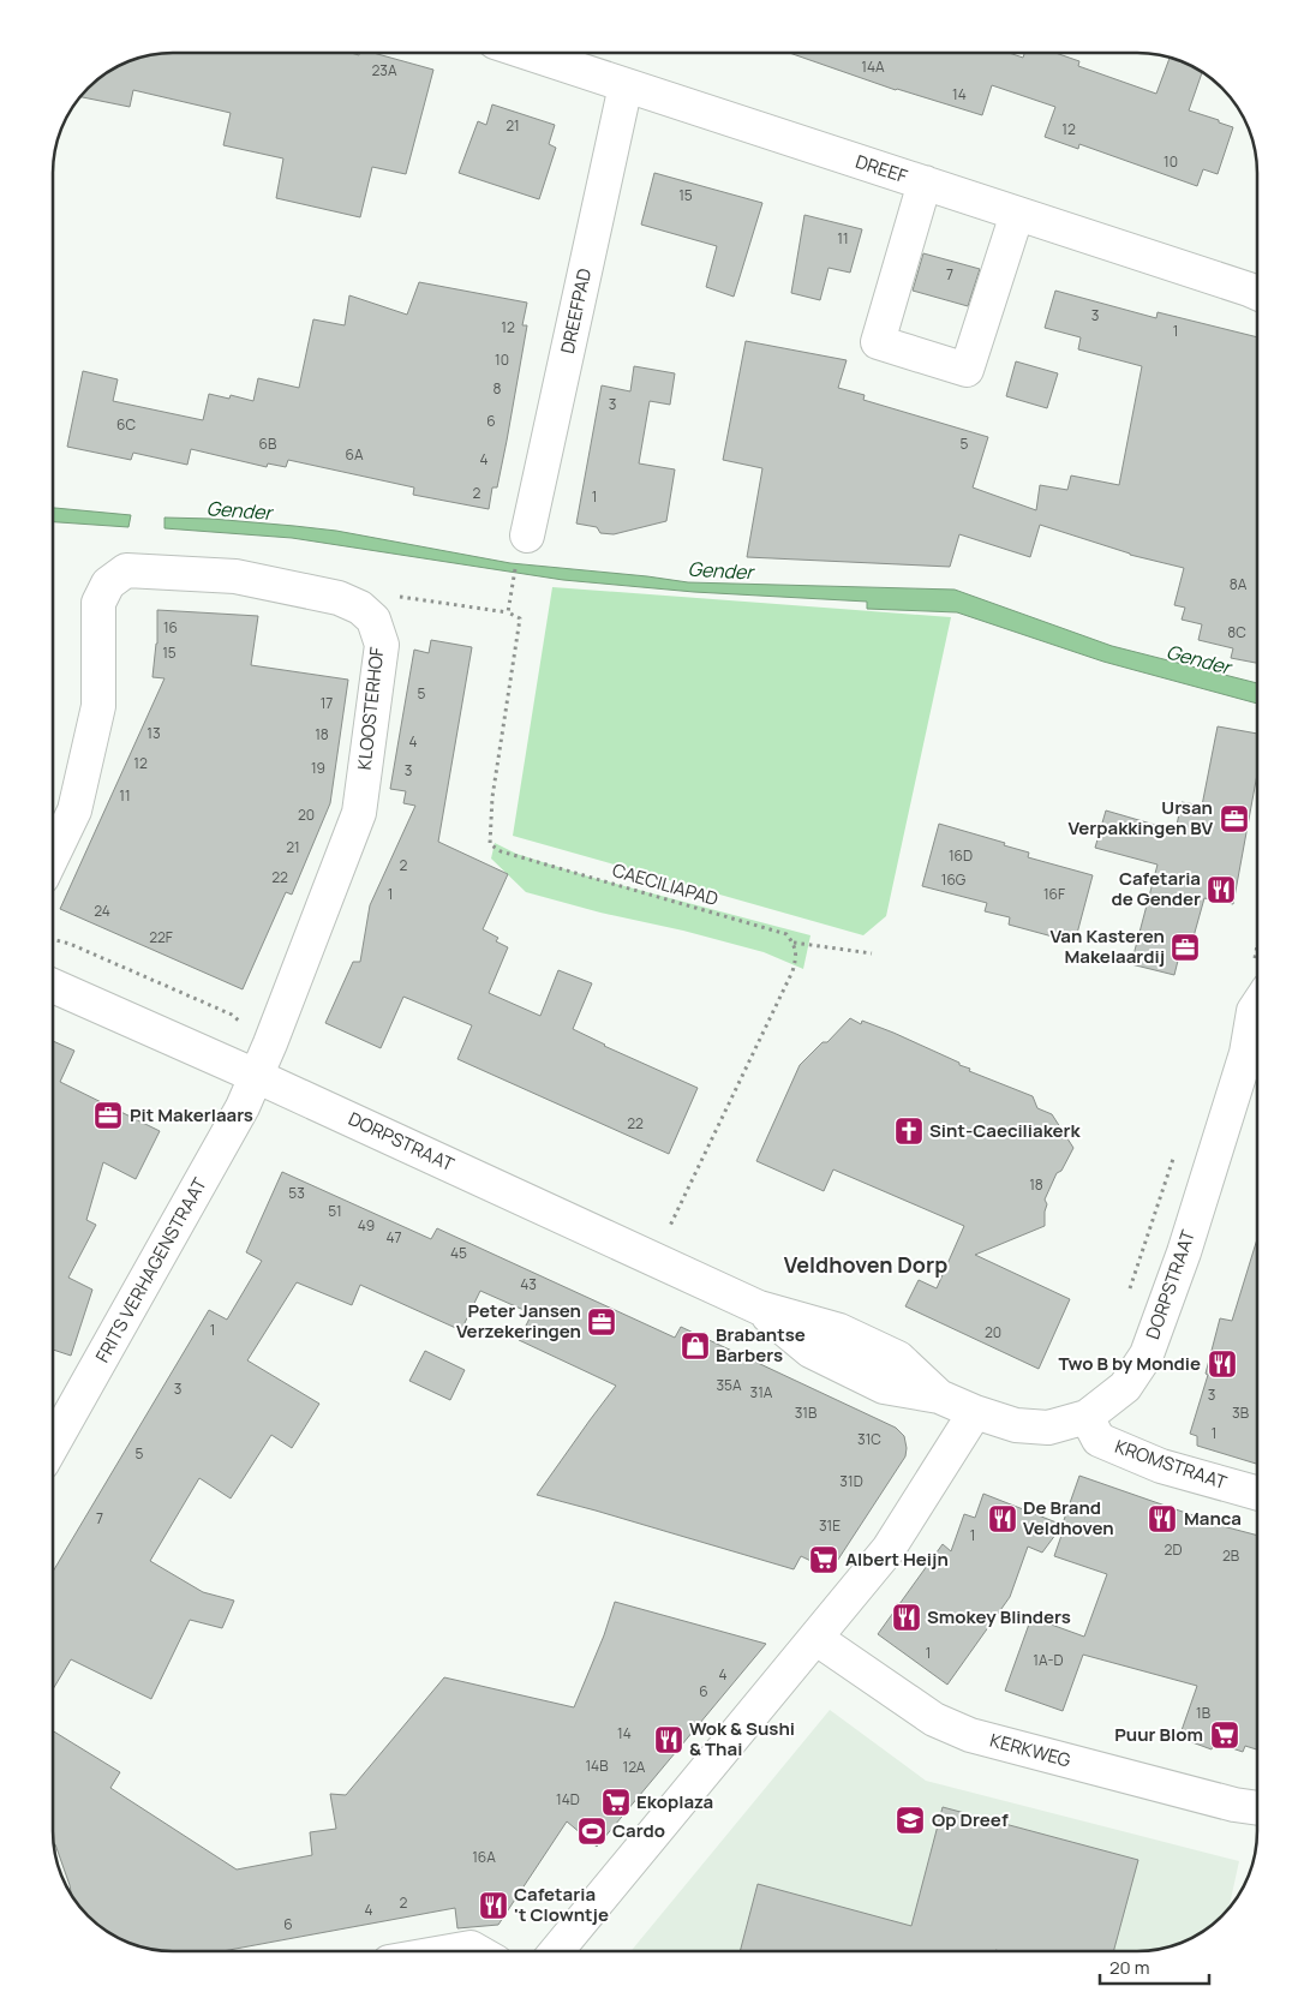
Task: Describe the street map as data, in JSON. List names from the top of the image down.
{
  "streets": {
    "street": [
      "DREEF",
      "DREEFPAD",
      "KLOOSTERHOF",
      "DORPSTRAAT",
      "FRITS VERHAGENSTRAAT",
      "KROMSTRAAT",
      "KERKWEG"
    ],
    "path": ["CAECILIAPAD"]
  },
  "crossings": [
    ["DREEF", "DREEFPAD"],
    ["KLOOSTERHOF", "DORPSTRAAT"],
    ["KLOOSTERHOF", "FRITS VERHAGENSTRAAT"],
    ["DORPSTRAAT", "FRITS VERHAGENSTRAAT"],
    ["DORPSTRAAT", "KROMSTRAAT"]
  ],
  "districts": ["Veldhoven Dorp"],
  "water": ["Gender"],
  "places": {
    "office": [
      "Ursan Verpakkingen BV",
      "Van Kasteren Makelaardij",
      "Pit Makerlaars",
      "Peter Jansen Verzekeringen"
    ],
    "restaurant": [
      "Cafetaria de Gender",
      "Two B by Mondie",
      "De Brand Veldhoven",
      "Manca",
      "Smokey Blinders",
      "Wok & Sushi & Thai",
      "Cafetaria 't Clowntje"
    ],
    "church": ["Sint-Caeciliakerk"],
    "shop": ["Brabantse Barbers"],
    "supermarket": ["Albert Heijn", "Puur Blom", "Ekoplaza"],
    "school or university": ["Op Dreef"],
    "sports": ["Cardo"]
  },
  "house_numbers": [
    "14A",
    "23A",
    "14",
    "21",
    "12",
    "10",
    "15",
    "11",
    "7",
    "3",
    "12",
    "1",
    "10",
    "8",
    "3",
    "6",
    "6C",
    "6B",
    "5",
    "6A",
    "4",
    "2",
    "1",
    "8A",
    "16",
    "8C",
    "15",
    "5",
    "17",
    "13",
    "18",
    "4",
    "12",
    "19",
    "3",
    "11",
    "20",
    "21",
    "16D",
    "2",
    "22",
    "16G",
    "1",
    "16F",
    "24",
    "22F",
    "22",
    "18",
    "53",
    "51",
    "49",
    "47",
    "45",
    "43",
    "1",
    "20",
    "35A",
    "3",
    "31A",
    "3",
    "31B",
    "3B",
    "1",
    "31C",
    "5",
    "31D",
    "7",
    "31E",
    "1",
    "2D",
    "2B",
    "1",
    "1A-D",
    "4",
    "6",
    "1B",
    "14",
    "14B",
    "12A",
    "14D",
    "16A",
    "2",
    "4",
    "6"
  ],
  "scale_bar": "20 m"
}
